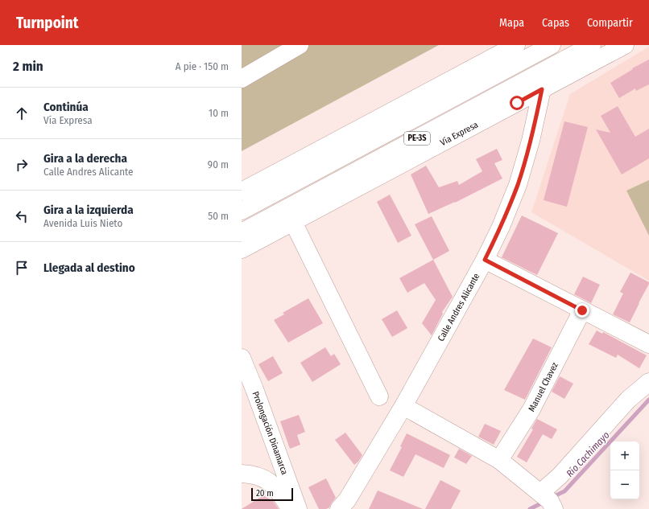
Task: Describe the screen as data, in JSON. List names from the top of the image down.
{
  "streets": {
    "main road": [
      "Vía Expresa",
      "PE-3S",
      "Calle Andres Alicante",
      "Manuel Chavez",
      "Prolongación Dinamarca"
    ]
  },
  "crossings": [
    ["Vía Expresa", "Calle Andres Alicante"]
  ],
  "water": ["Río Cachimayo"],
  "scale_bar": "20 m",
  "page": {
    "header": "Turnpoint",
    "nav": ["Mapa", "Capas", "Compartir"],
    "heading": ["2 min", "A pie · 150 m"],
    "list": [
      ["Continúa", "Vía Expresa", "10 m"],
      ["Gira a la derecha", "Calle Andres Alicante", "90 m"],
      ["Gira a la izquierda", "Avenida Luis Nieto", "50 m"],
      "Llegada al destino"
    ],
    "map_buttons": ["+", "−"],
    "scale": "20 m"
  }
}
